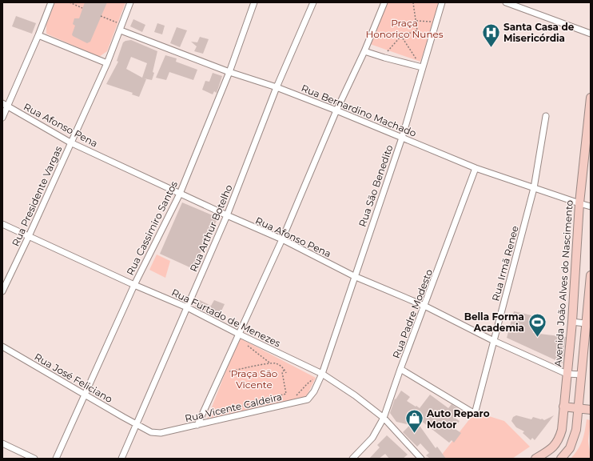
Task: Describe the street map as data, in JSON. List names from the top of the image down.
{
  "streets": {
    "main road": ["Avenida João Alves do Nascimento"],
    "street": [
      "Rua Bernardino Machado",
      "Rua Afonso Pena",
      "Rua São Benedito",
      "Rua Presidente Vargas",
      "Rua Cassimiro Santos",
      "Rua Arthur Botelho",
      "Rua Irmã Renee",
      "Rua Padre Modesto",
      "Rua Furtado de Menezes",
      "Rua José Feliciano",
      "Rua Vicente Caldeira"
    ]
  },
  "crossings": [
    ["Rua Bernardino Machado", "Rua São Benedito"],
    ["Rua Bernardino Machado", "Rua Presidente Vargas"],
    ["Rua Bernardino Machado", "Rua Cassimiro Santos"],
    ["Rua Bernardino Machado", "Rua Arthur Botelho"],
    ["Rua Bernardino Machado", "Rua Irmã Renee"],
    ["Rua Bernardino Machado", "Avenida João Alves do Nascimento"],
    ["Rua Bernardino Machado", "Rua Padre Modesto"],
    ["Rua Afonso Pena", "Rua São Benedito"],
    ["Rua Afonso Pena", "Rua Presidente Vargas"],
    ["Rua Afonso Pena", "Rua Cassimiro Santos"],
    ["Rua Afonso Pena", "Rua Arthur Botelho"],
    ["Rua Afonso Pena", "Rua Irmã Renee"],
    ["Rua Afonso Pena", "Avenida João Alves do Nascimento"],
    ["Rua Afonso Pena", "Rua Padre Modesto"],
    ["Rua São Benedito", "Rua Furtado de Menezes"],
    ["Rua São Benedito", "Rua Vicente Caldeira"],
    ["Rua Presidente Vargas", "Rua Furtado de Menezes"],
    ["Rua Cassimiro Santos", "Rua Furtado de Menezes"],
    ["Rua Cassimiro Santos", "Rua José Feliciano"],
    ["Rua Arthur Botelho", "Rua Furtado de Menezes"],
    ["Rua Arthur Botelho", "Rua José Feliciano"],
    ["Rua Arthur Botelho", "Rua Vicente Caldeira"],
    ["Rua Irmã Renee", "Rua Padre Modesto"],
    ["Rua Padre Modesto", "Rua Furtado de Menezes"],
    ["Rua Furtado de Menezes", "Rua Vicente Caldeira"],
    ["Rua José Feliciano", "Rua Vicente Caldeira"]
  ],
  "parks": ["Praça Honorico Nunes", "Praça São Vicente"],
  "places": {
    "hospital": ["Santa Casa de Misericórdia"],
    "sports": ["Bella Forma Academia"],
    "shop": ["Auto Reparo Motor"]
  }
}
